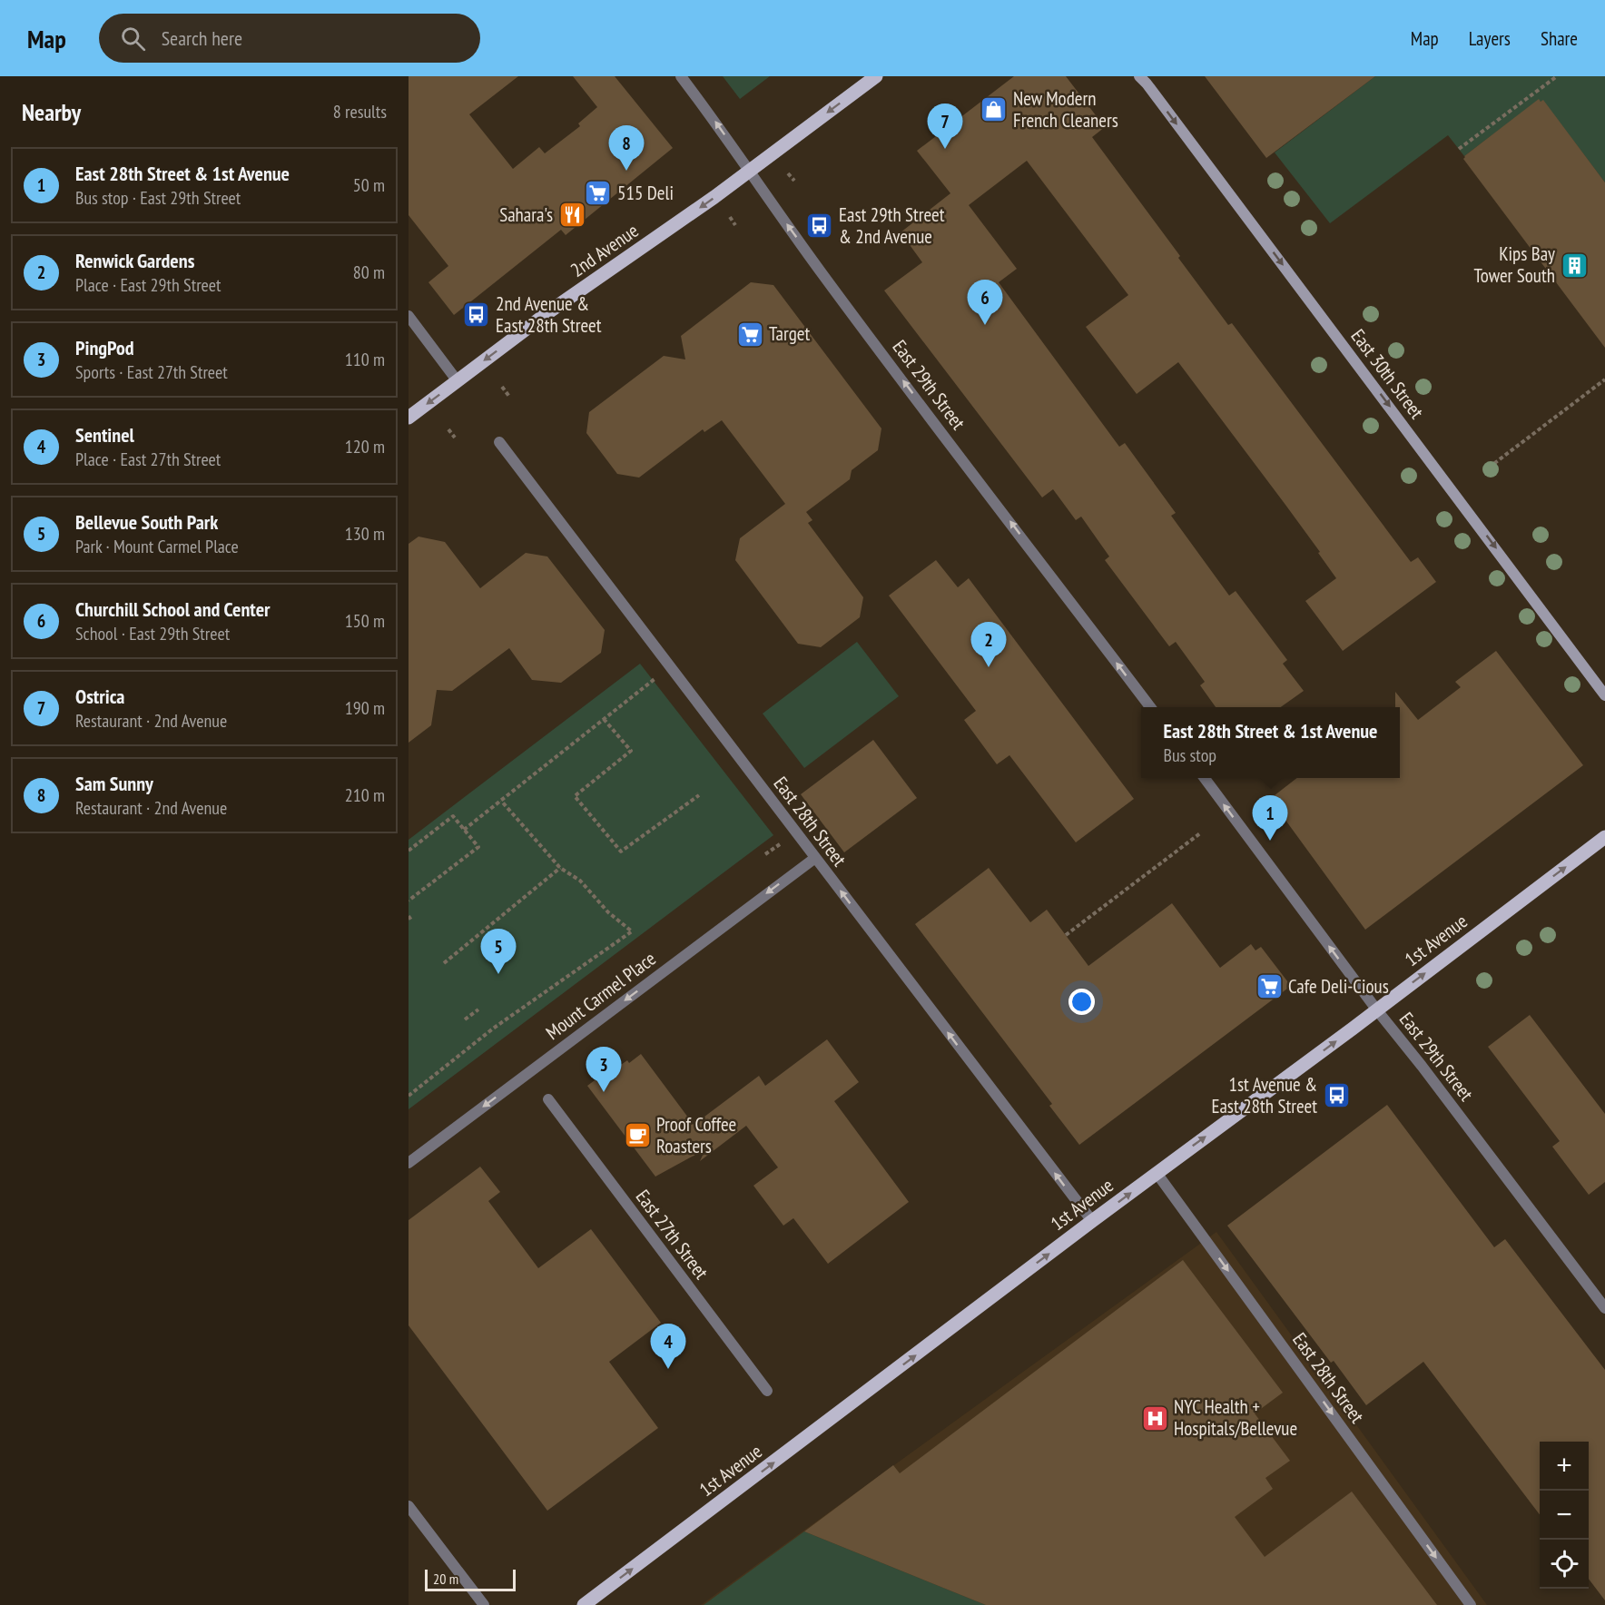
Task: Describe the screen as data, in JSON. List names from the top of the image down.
{
  "streets": {
    "main road": ["2nd Avenue", "East 30th Street", "1st Avenue"],
    "street": [
      "East 29th Street",
      "East 28th Street",
      "Mount Carmel Place",
      "East 27th Street"
    ]
  },
  "crossings": [
    ["2nd Avenue", "East 29th Street"],
    ["East 29th Street", "1st Avenue"],
    ["East 28th Street", "1st Avenue"],
    ["East 28th Street", "Mount Carmel Place"]
  ],
  "one_way": [
    "2nd Avenue",
    "East 30th Street",
    "East 29th Street",
    "1st Avenue",
    "Mount Carmel Place"
  ],
  "places": {
    "shop": ["New Modern French Cleaners"],
    "supermarket": ["515 Deli", "Target", "Cafe Deli-Cious"],
    "restaurant": ["Sahara's"],
    "bus stop": ["East 29th Street & 2nd Avenue", "2nd Avenue & East 28th Street", "1st Avenue & East 28th Street"],
    "building": ["Kips Bay Tower South"],
    "cafe": ["Proof Coffee Roasters"],
    "hospital": ["NYC Health + Hospitals/Bellevue"]
  },
  "scale_bar": "20 m",
  "page": {
    "header": "Map",
    "search": "Search here",
    "nav": ["Map", "Layers", "Share"],
    "heading": ["Nearby", "8 results"],
    "pins": [
      "7",
      "8",
      "6",
      "2",
      "1",
      "5",
      "3",
      "4"
    ],
    "list": [
      {
        "mark": "1",
        "name": "East 28th Street & 1st Avenue",
        "note": "Bus stop · East 29th Street",
        "value": "50 m"
      },
      {
        "mark": "2",
        "name": "Renwick Gardens",
        "note": "Place · East 29th Street",
        "value": "80 m"
      },
      {
        "mark": "3",
        "name": "PingPod",
        "note": "Sports · East 27th Street",
        "value": "110 m"
      },
      {
        "mark": "4",
        "name": "Sentinel",
        "note": "Place · East 27th Street",
        "value": "120 m"
      },
      {
        "mark": "5",
        "name": "Bellevue South Park",
        "note": "Park · Mount Carmel Place",
        "value": "130 m"
      },
      {
        "mark": "6",
        "name": "Churchill School and Center",
        "note": "School · East 29th Street",
        "value": "150 m"
      },
      {
        "mark": "7",
        "name": "Ostrica",
        "note": "Restaurant · 2nd Avenue",
        "value": "190 m"
      },
      {
        "mark": "8",
        "name": "Sam Sunny",
        "note": "Restaurant · 2nd Avenue",
        "value": "210 m"
      }
    ],
    "popup": ["East 28th Street & 1st Avenue", "Bus stop"],
    "map_buttons": ["+", "−"],
    "scale": "20 m"
  }
}
